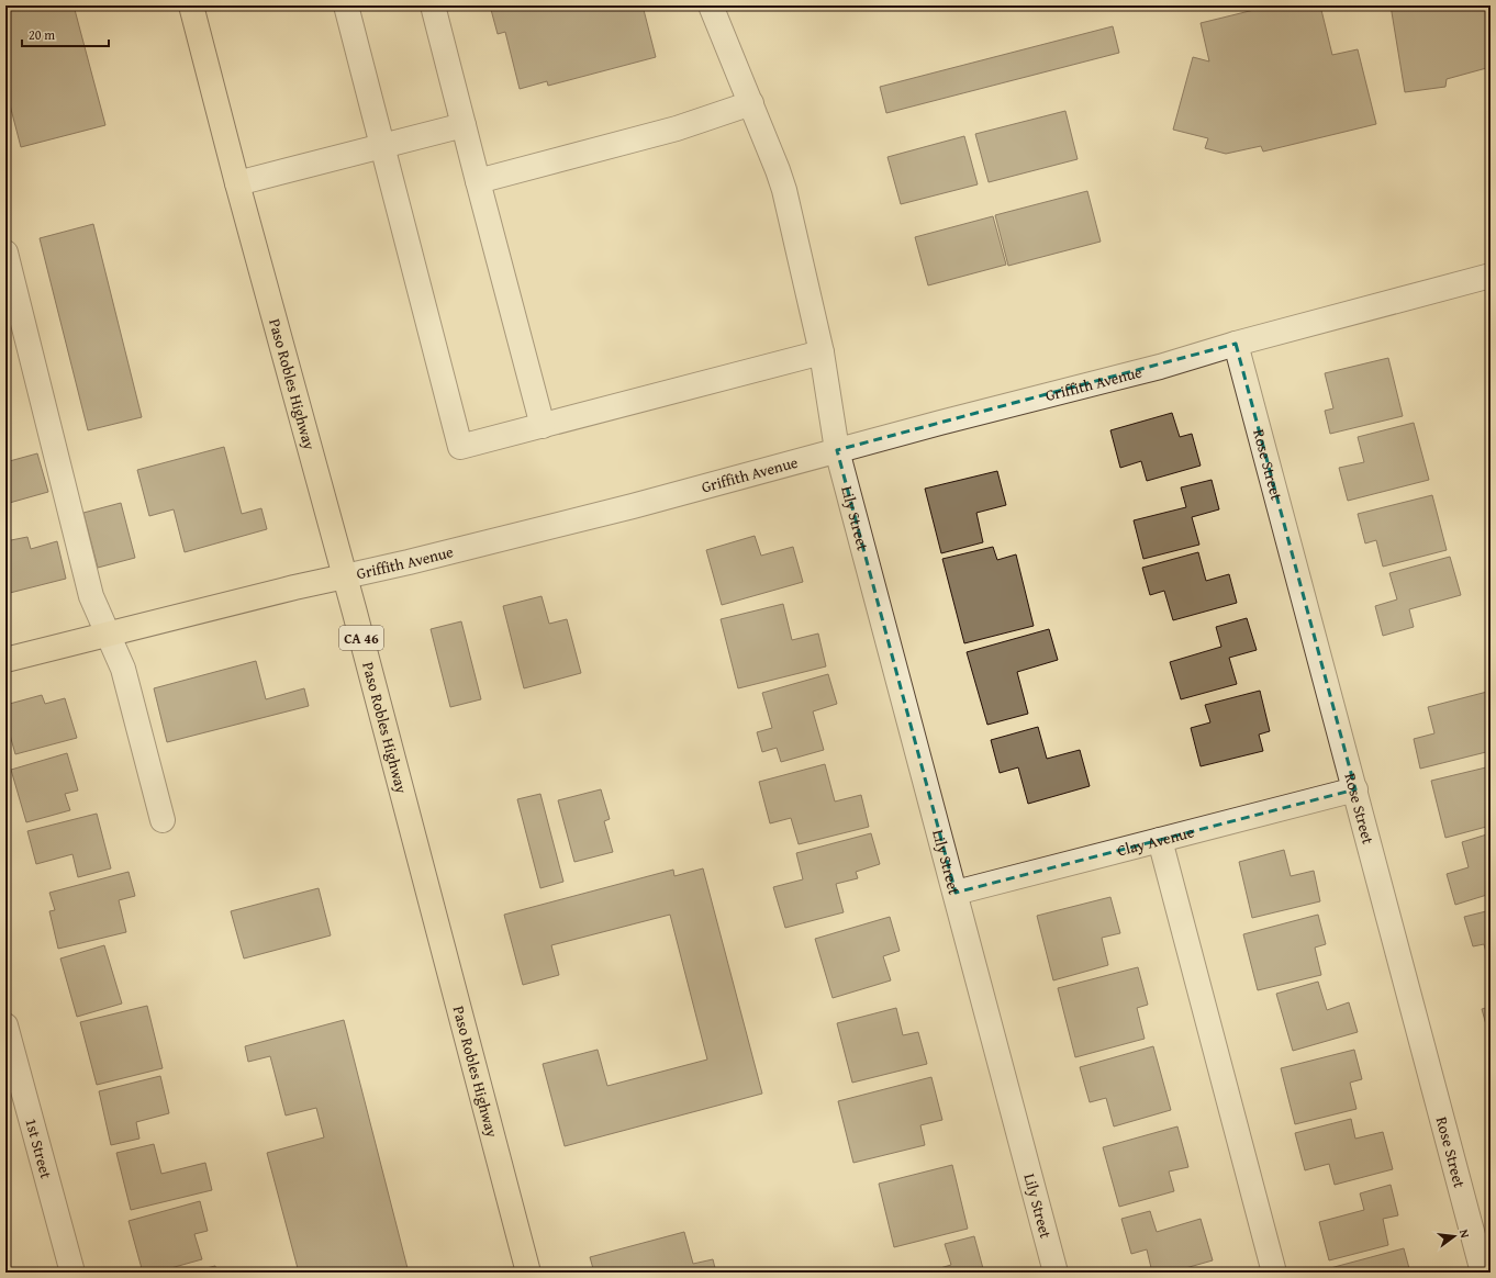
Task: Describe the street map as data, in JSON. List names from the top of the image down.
{
  "streets": {
    "main road": ["Griffith Avenue", "Paso Robles Highway", "CA 46"],
    "street": [
      "Rose Street",
      "Lily Street",
      "Clay Avenue",
      "1st Street"
    ]
  },
  "crossings": [
    ["Griffith Avenue", "Paso Robles Highway"],
    ["Griffith Avenue", "Rose Street"],
    ["Griffith Avenue", "Lily Street"],
    ["Rose Street", "Clay Avenue"],
    ["Lily Street", "Clay Avenue"]
  ],
  "scale_bar": "20 m",
  "north": "right"
}
